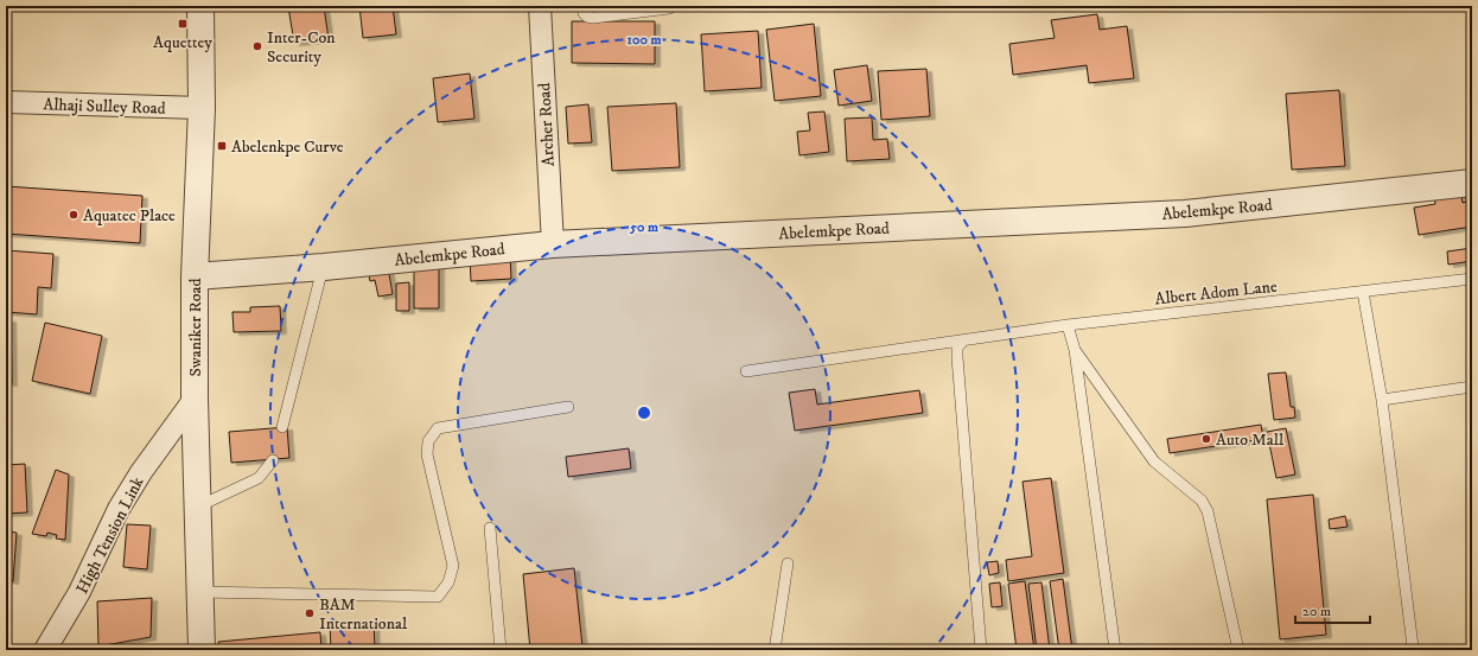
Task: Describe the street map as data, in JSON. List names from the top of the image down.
{
  "streets": {
    "street": [
      "Alhaji Sulley Road",
      "Archer Road",
      "Abelemkpe Road",
      "Swaniker Road",
      "High Tension Link"
    ],
    "lane": ["Albert Adom Lane"]
  },
  "crossings": [
    ["Alhaji Sulley Road", "Swaniker Road"],
    ["Archer Road", "Abelemkpe Road"],
    ["Abelemkpe Road", "Swaniker Road"],
    ["Swaniker Road", "High Tension Link"]
  ],
  "places": {
    "transit": ["Aquettey", "Abelenkpe Curve"],
    "other": [
      "Inter-Con Security",
      "Aquatec Place",
      "Auto Mall",
      "BAM International"
    ]
  },
  "scale_bar": "20 m",
  "rings": ["100 m", "50 m"]
}
